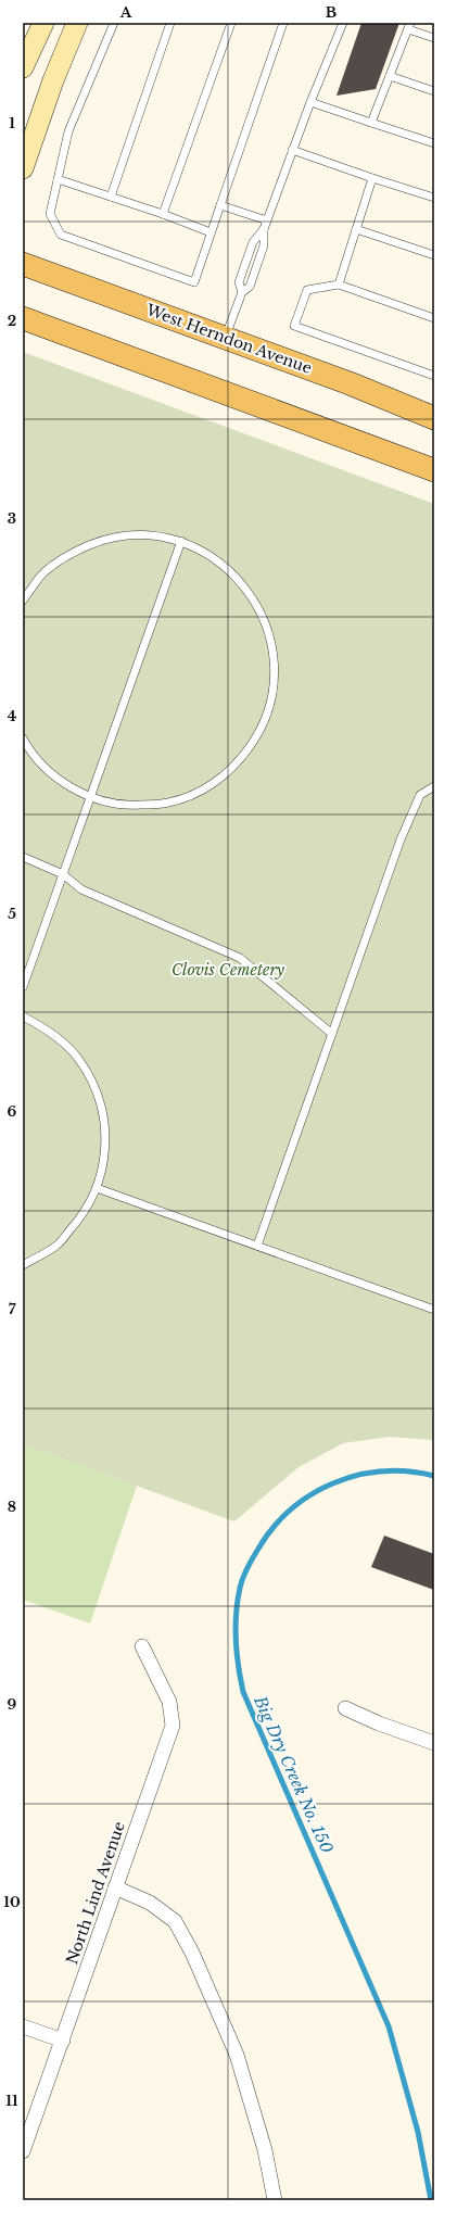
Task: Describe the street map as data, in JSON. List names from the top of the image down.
{
  "streets": {
    "main road": ["West Herndon Avenue"],
    "street": ["North Lind Avenue"]
  },
  "water": ["Big Dry Creek No. 150"],
  "parks": ["Clovis Cemetery"],
  "grid": {
    "columns": ["A", "B"],
    "rows": [
      "1",
      "2",
      "3",
      "4",
      "5",
      "6",
      "7",
      "8",
      "9",
      "10",
      "11"
    ]
  }
}
